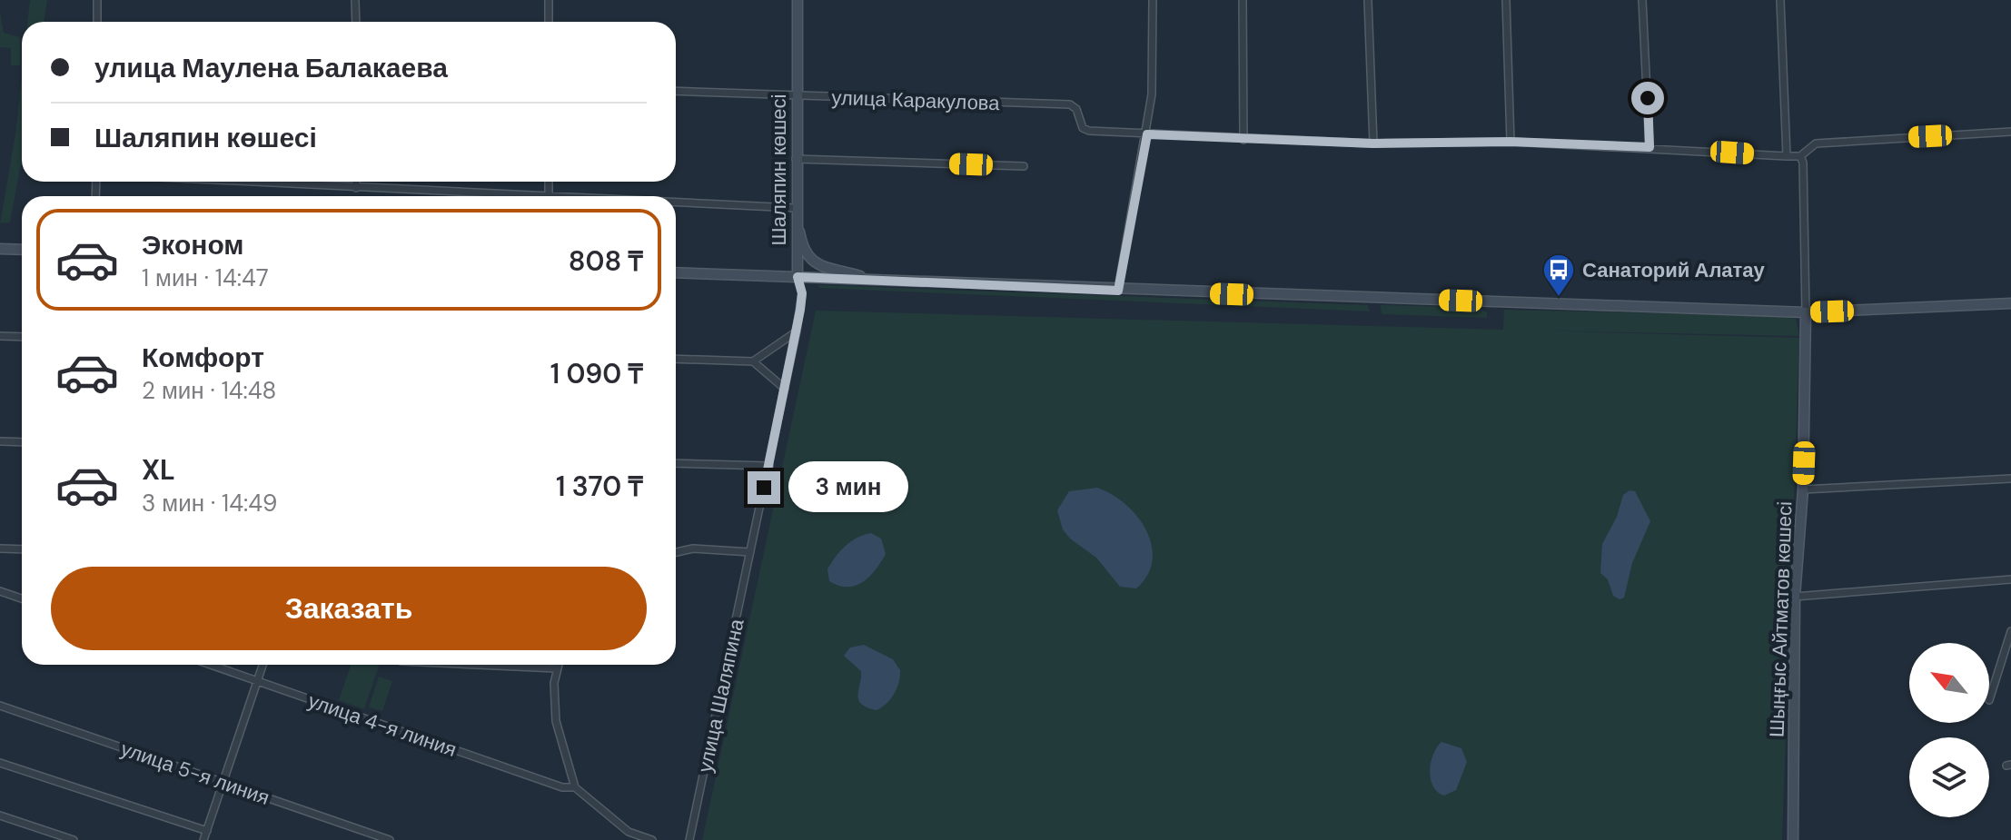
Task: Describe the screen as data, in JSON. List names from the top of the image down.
{
  "streets": {
    "main road": ["Шаляпин көшесі", "Шыңғыс Айтматов көшесі"],
    "street": [
      "улица Каракулова",
      "улица Шаляпина",
      "улица 4-я линия",
      "улица 5-я линия"
    ]
  },
  "crossings": [
    ["улица Каракулова", "Шаляпин көшесі"],
    ["Шаляпин көшесі", "улица Шаляпина"]
  ],
  "places": {
    "bus stop": ["Санаторий Алатау"]
  },
  "north": "top left",
  "page": {
    "banner": ["улица Маулена Балакаева", "Шаляпин көшесі"],
    "list": [
      {
        "name": "Эконом",
        "note": "1 мин · 14:47",
        "value": "808 ₸"
      },
      {
        "name": "Комфорт",
        "note": "2 мин · 14:48",
        "value": "1 090 ₸"
      },
      {
        "name": "XL",
        "note": "3 мин · 14:49",
        "value": "1 370 ₸"
      }
    ],
    "bubble": "3 мин",
    "buttons": "Заказать"
  }
}
